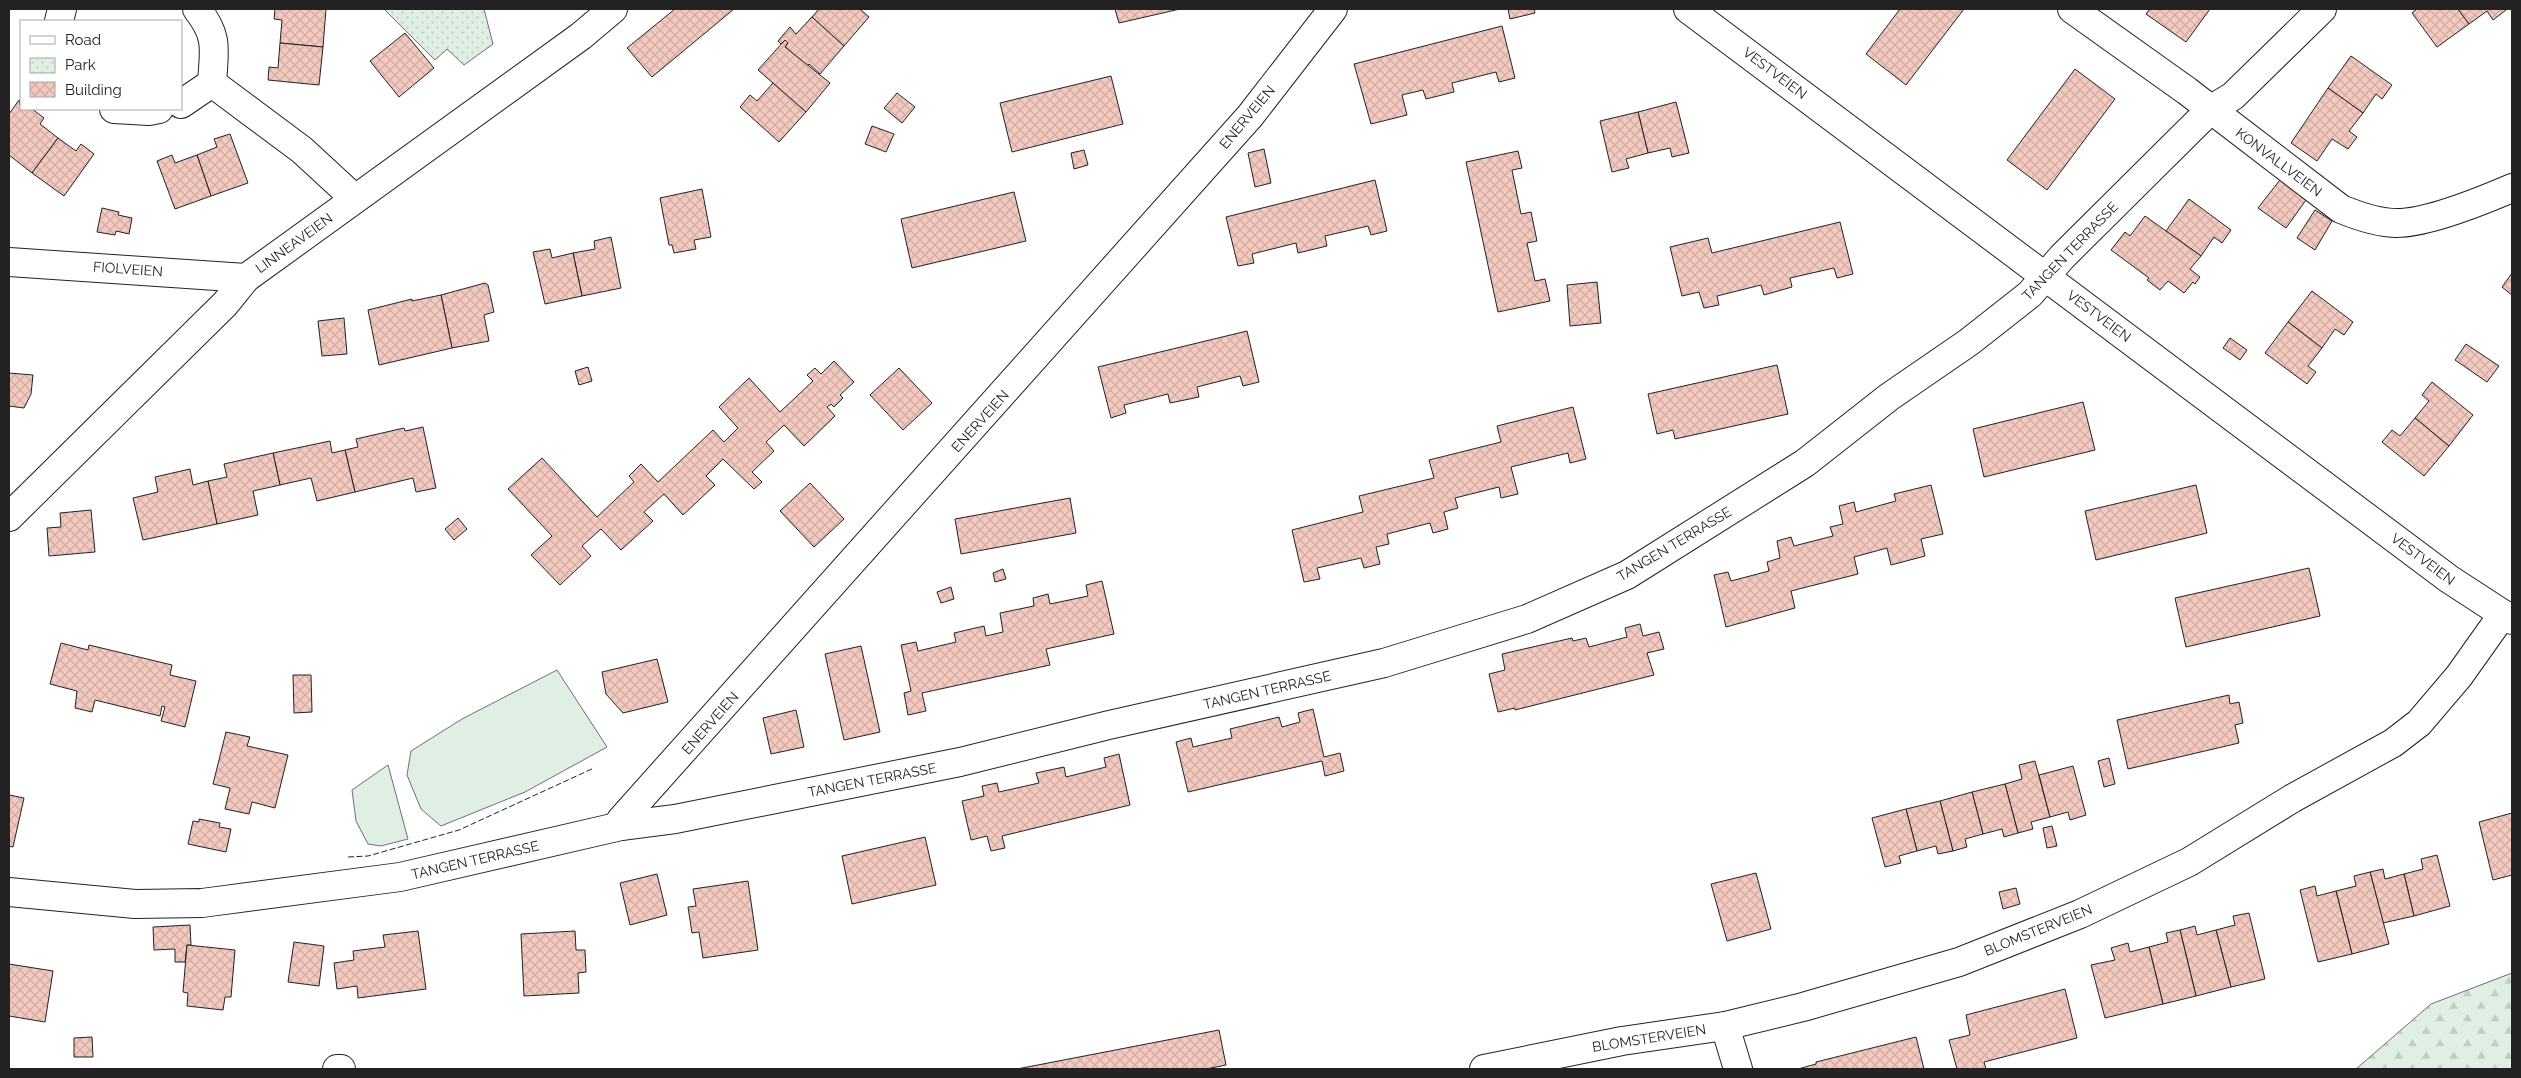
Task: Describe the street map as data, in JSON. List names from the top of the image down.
{
  "streets": {
    "street": [
      "VESTVEIEN",
      "ENERVEIEN",
      "KONVALLVEIEN",
      "LINNEAVEIEN",
      "TANGEN TERRASSE",
      "FIOLVEIEN",
      "BLOMSTERVEIEN"
    ]
  },
  "crossings": [
    ["VESTVEIEN", "TANGEN TERRASSE"],
    ["VESTVEIEN", "BLOMSTERVEIEN"],
    ["ENERVEIEN", "TANGEN TERRASSE"],
    ["KONVALLVEIEN", "TANGEN TERRASSE"],
    ["LINNEAVEIEN", "FIOLVEIEN"]
  ],
  "legend": ["Road", "Park", "Building"]
}
